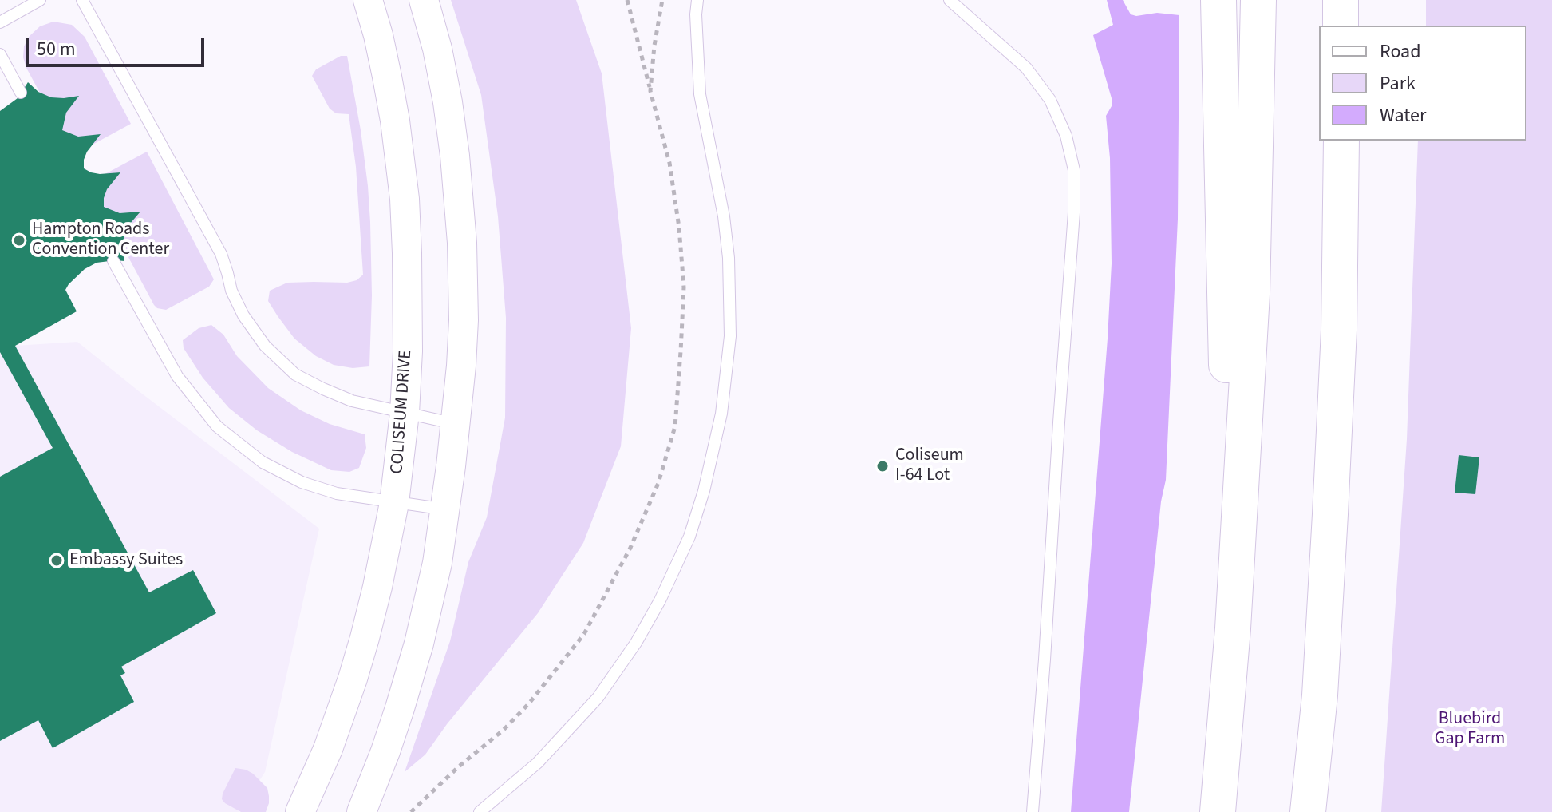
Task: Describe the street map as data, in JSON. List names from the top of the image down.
{
  "streets": {
    "street": ["COLISEUM DRIVE"]
  },
  "parks": ["Bluebird Gap Farm"],
  "places": ["Hampton Roads Convention Center", "Coliseum I-64 Lot", "Embassy Suites"],
  "legend": ["Road", "Park", "Water"],
  "scale_bar": "50 m"
}
